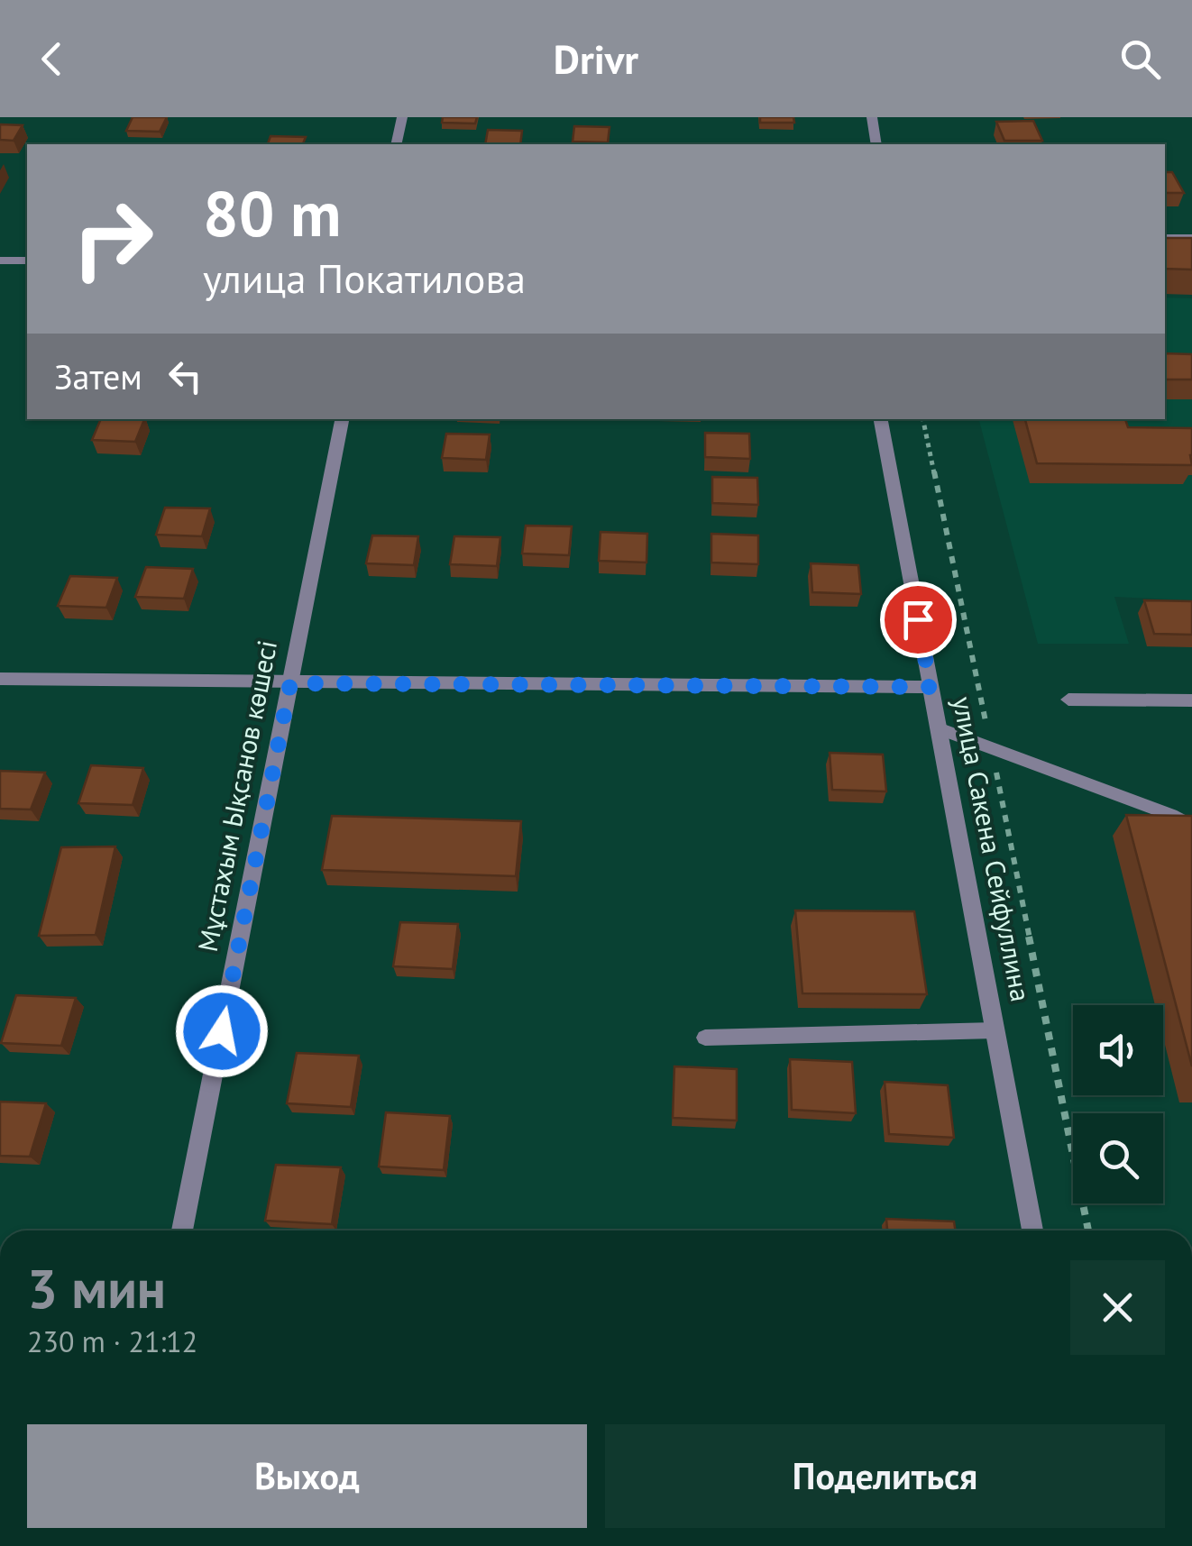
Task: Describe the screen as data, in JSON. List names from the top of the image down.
{
  "streets": {
    "street": ["Мұстахым Ықсанов көшесі", "улица Сакена Сейфуллина"]
  },
  "page": {
    "header": "Drivr",
    "turn": ["80 m", "улица Покатилова"],
    "then": "Затем",
    "heading": ["3 мин", "230 m · 21:12"],
    "buttons": ["Выход", "Поделиться"]
  }
}
